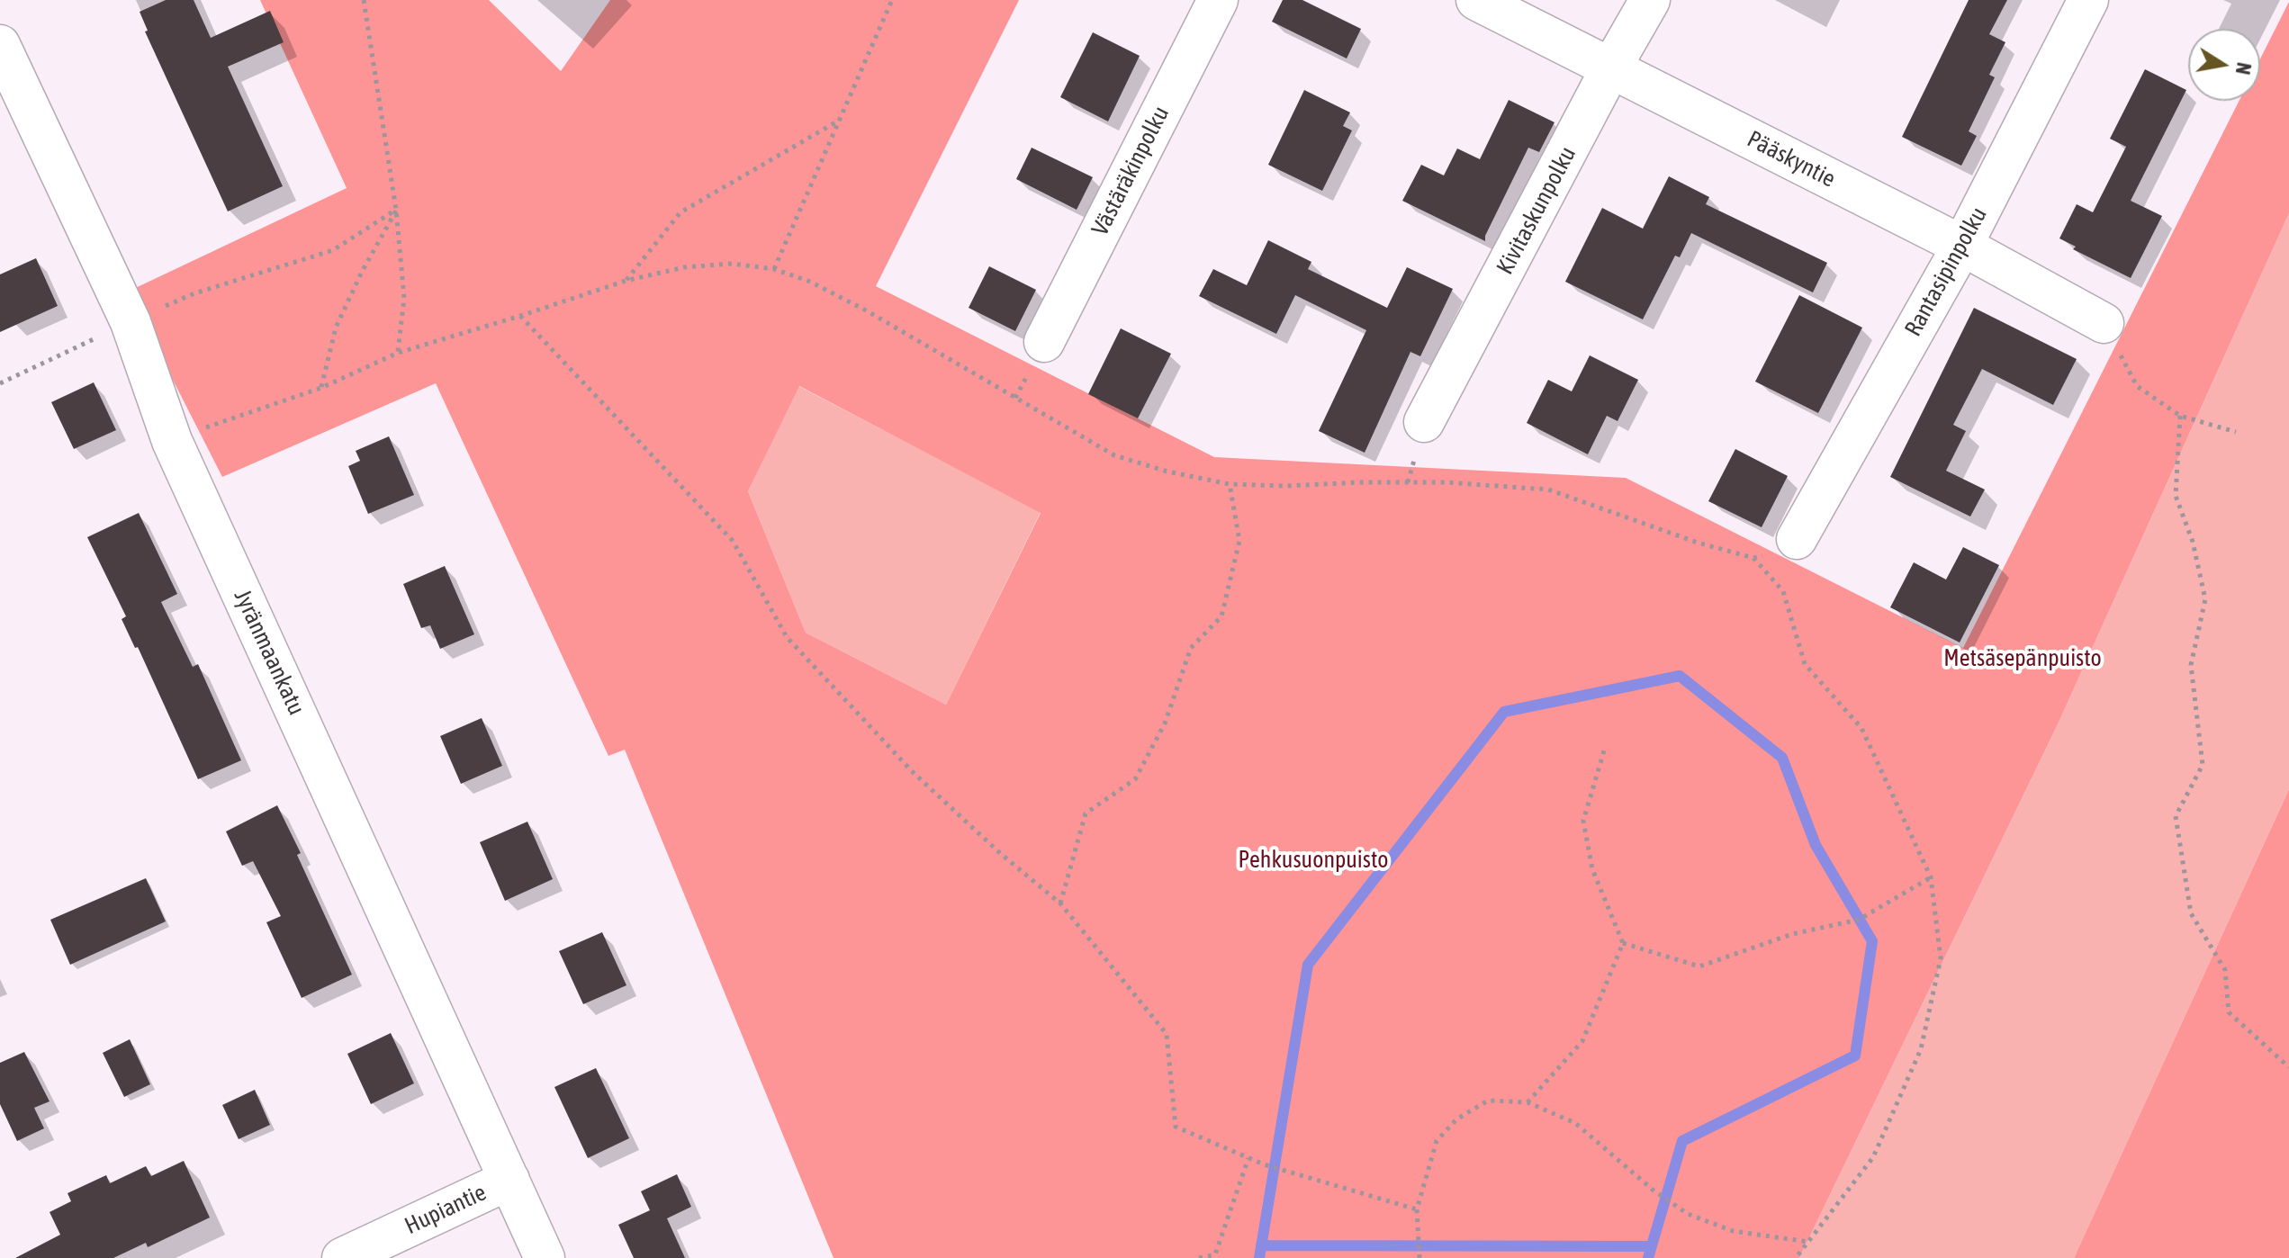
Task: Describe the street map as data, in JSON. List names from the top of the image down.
{
  "streets": {
    "street": [
      "Pääskyntie",
      "Västäräkinpolku",
      "Kivitaskunpolku",
      "Rantasipinpolku",
      "Jyränmaankatu",
      "Hupiantie"
    ]
  },
  "crossings": [
    ["Pääskyntie", "Kivitaskunpolku"],
    ["Pääskyntie", "Rantasipinpolku"],
    ["Jyränmaankatu", "Hupiantie"]
  ],
  "parks": ["Metsäsepänpuisto", "Pehkusuonpuisto"],
  "north": "right"
}
